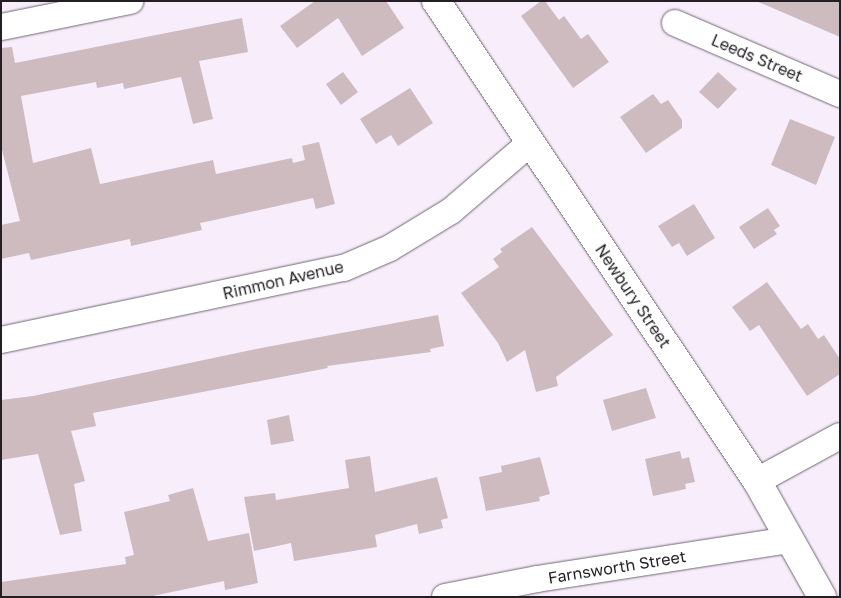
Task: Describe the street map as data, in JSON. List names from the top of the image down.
{
  "streets": {
    "street": [
      "Leeds Street",
      "Rimmon Avenue",
      "Newbury Street",
      "Farnsworth Street"
    ]
  },
  "crossings": [
    ["Rimmon Avenue", "Newbury Street"],
    ["Newbury Street", "Farnsworth Street"]
  ]
}
